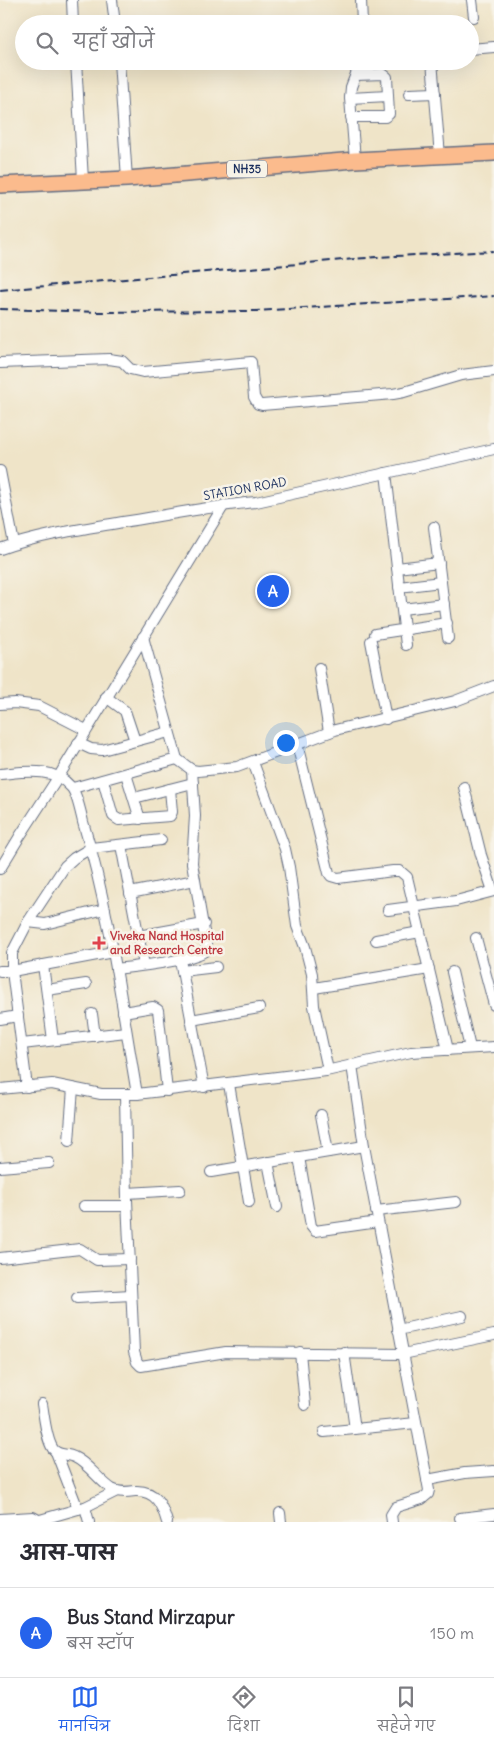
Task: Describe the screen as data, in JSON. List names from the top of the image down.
{
  "streets": {
    "highway": ["NH35"],
    "street": ["STATION ROAD"]
  },
  "places": {
    "health": ["Viveka Nand Hospital and Research Centre"]
  },
  "page": {
    "search": "यहाँ खोजें",
    "pins": "A",
    "heading": "आस-पास",
    "list": [
      {
        "mark": "A",
        "name": "Bus Stand Mirzapur",
        "note": "बस स्टॉप",
        "value": "150 m"
      }
    ],
    "nav": ["मानचित्र", "दिशा", "सहेजे गए"]
  }
}
